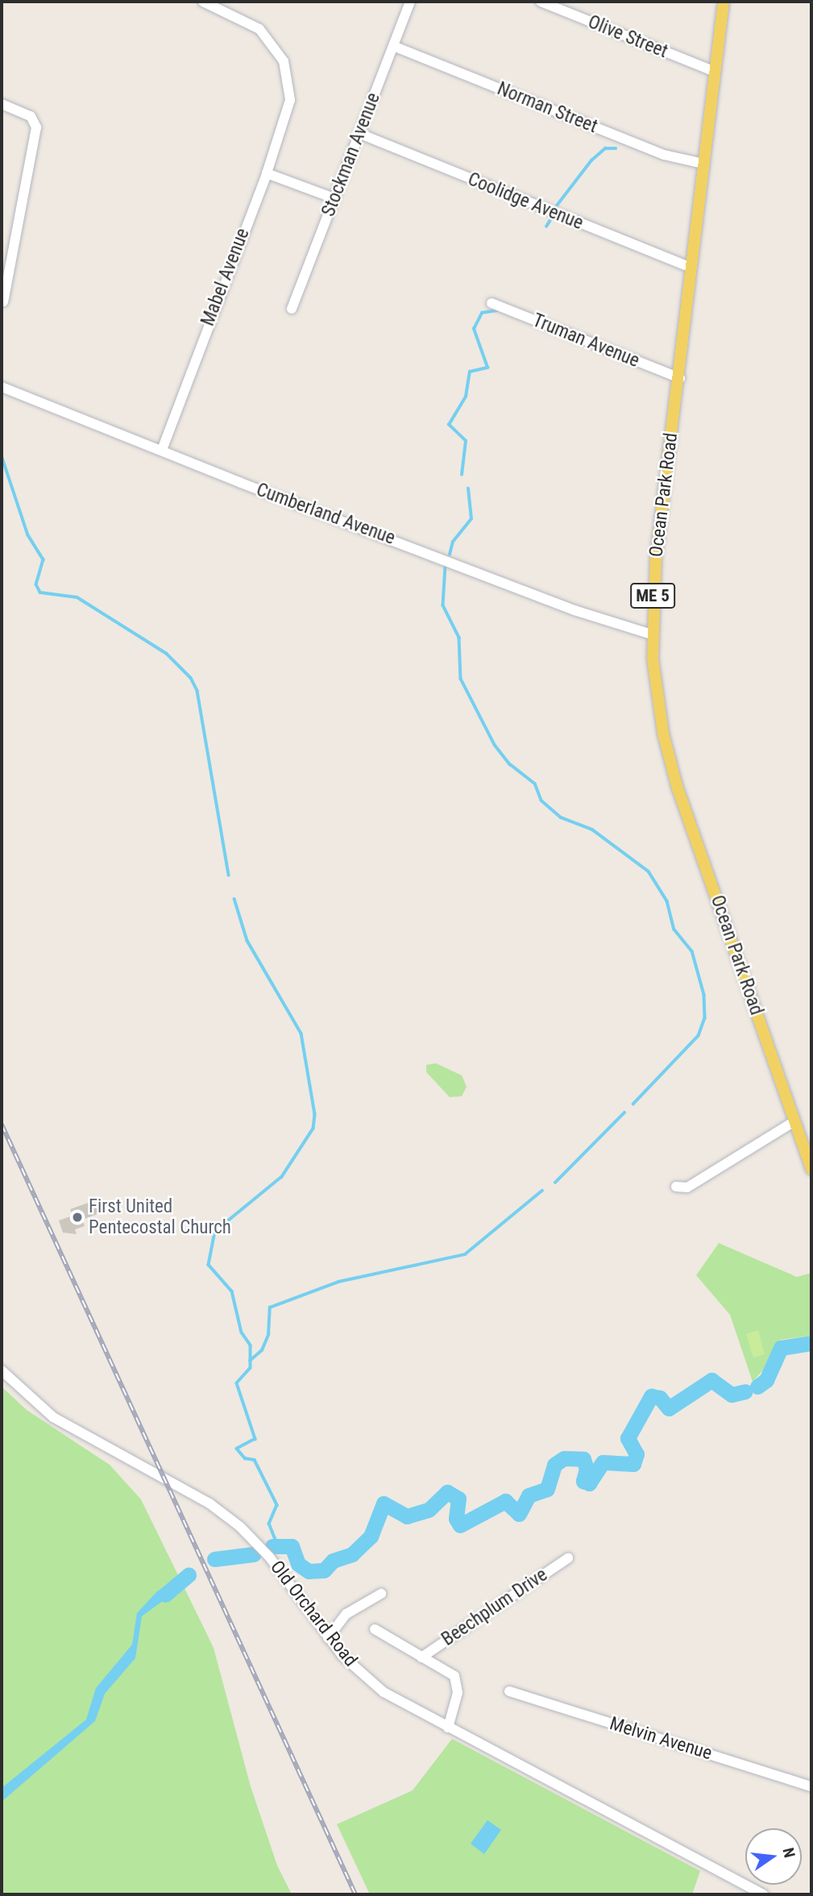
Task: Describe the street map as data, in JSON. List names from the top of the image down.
{
  "streets": {
    "main road": ["Ocean Park Road", "ME 5"],
    "street": [
      "Olive Street",
      "Norman Street",
      "Stockman Avenue",
      "Coolidge Avenue",
      "Mabel Avenue",
      "Truman Avenue",
      "Cumberland Avenue",
      "Beechplum Drive",
      "Old Orchard Road",
      "Melvin Avenue"
    ]
  },
  "crossings": [
    ["Olive Street", "Ocean Park Road"],
    ["Norman Street", "Stockman Avenue"],
    ["Norman Street", "Ocean Park Road"],
    ["Stockman Avenue", "Coolidge Avenue"],
    ["Coolidge Avenue", "Ocean Park Road"],
    ["Mabel Avenue", "Cumberland Avenue"],
    ["Truman Avenue", "Ocean Park Road"],
    ["Ocean Park Road", "Cumberland Avenue"],
    ["Beechplum Drive", "Old Orchard Road"]
  ],
  "places": ["First United Pentecostal Church"],
  "north": "right"
}
